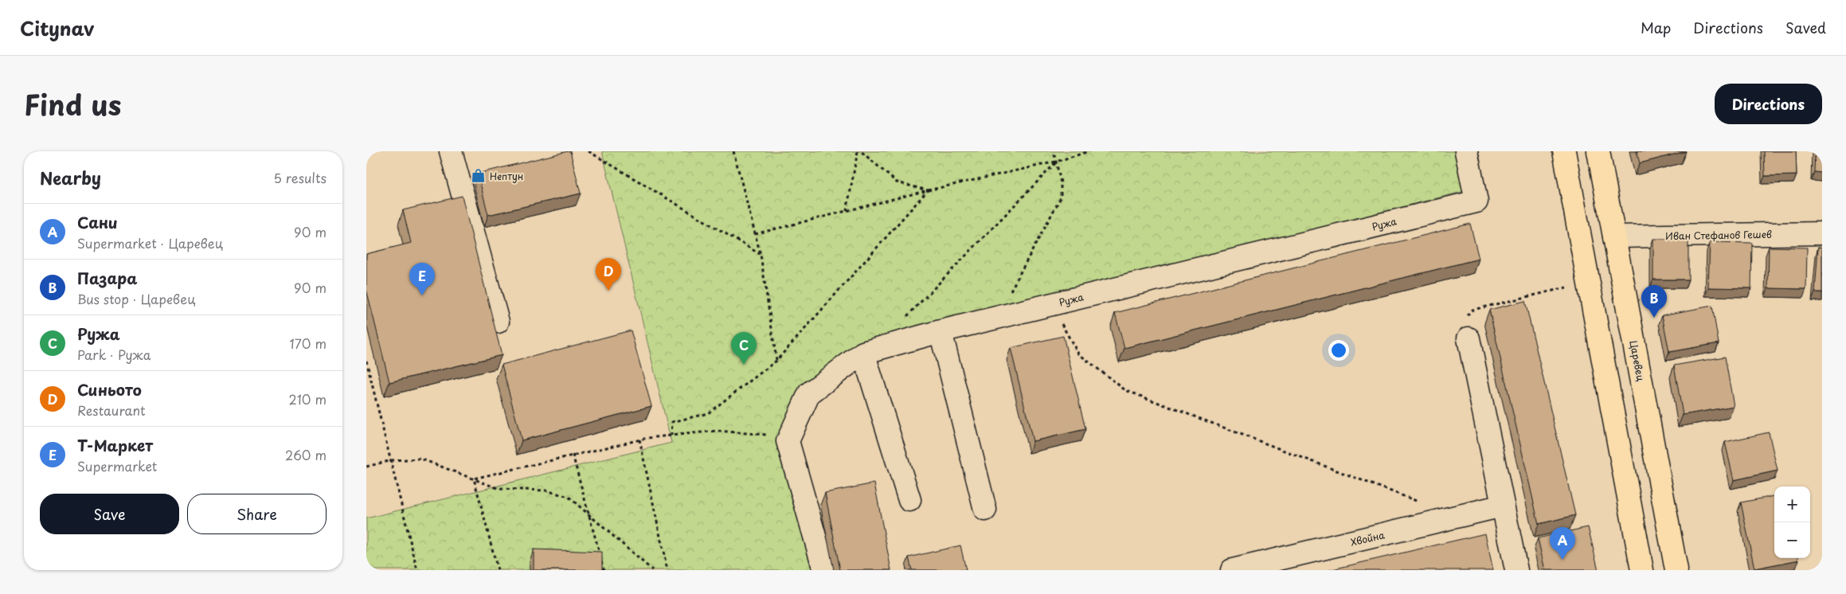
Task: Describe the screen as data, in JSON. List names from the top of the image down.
{
  "streets": {
    "main road": ["Царевец"],
    "street": ["Ружа", "Иван Стефанов Гешев", "Хвойна"]
  },
  "crossings": [
    ["Иван Стефанов Гешев", "Царевец"]
  ],
  "places": {
    "shop": ["Нептун"]
  },
  "page": {
    "header": "Citynav",
    "nav": ["Map", "Directions", "Saved"],
    "title": "Find us",
    "buttons": [
      "Directions",
      ["Save", "Share"]
    ],
    "heading": ["Nearby", "5 results"],
    "list": [
      {
        "mark": "A",
        "name": "Сани",
        "note": "Supermarket · Царевец",
        "value": "90 m"
      },
      {
        "mark": "B",
        "name": "Пазара",
        "note": "Bus stop · Царевец",
        "value": "90 m"
      },
      {
        "mark": "C",
        "name": "Ружа",
        "note": "Park · Ружа",
        "value": "170 m"
      },
      {
        "mark": "D",
        "name": "Синьото",
        "note": "Restaurant",
        "value": "210 m"
      },
      {
        "mark": "E",
        "name": "Т-Маркет",
        "note": "Supermarket",
        "value": "260 m"
      }
    ],
    "pins": [
      "D",
      "E",
      "B",
      "C",
      "A"
    ],
    "map_buttons": ["+", "−"]
  }
}
